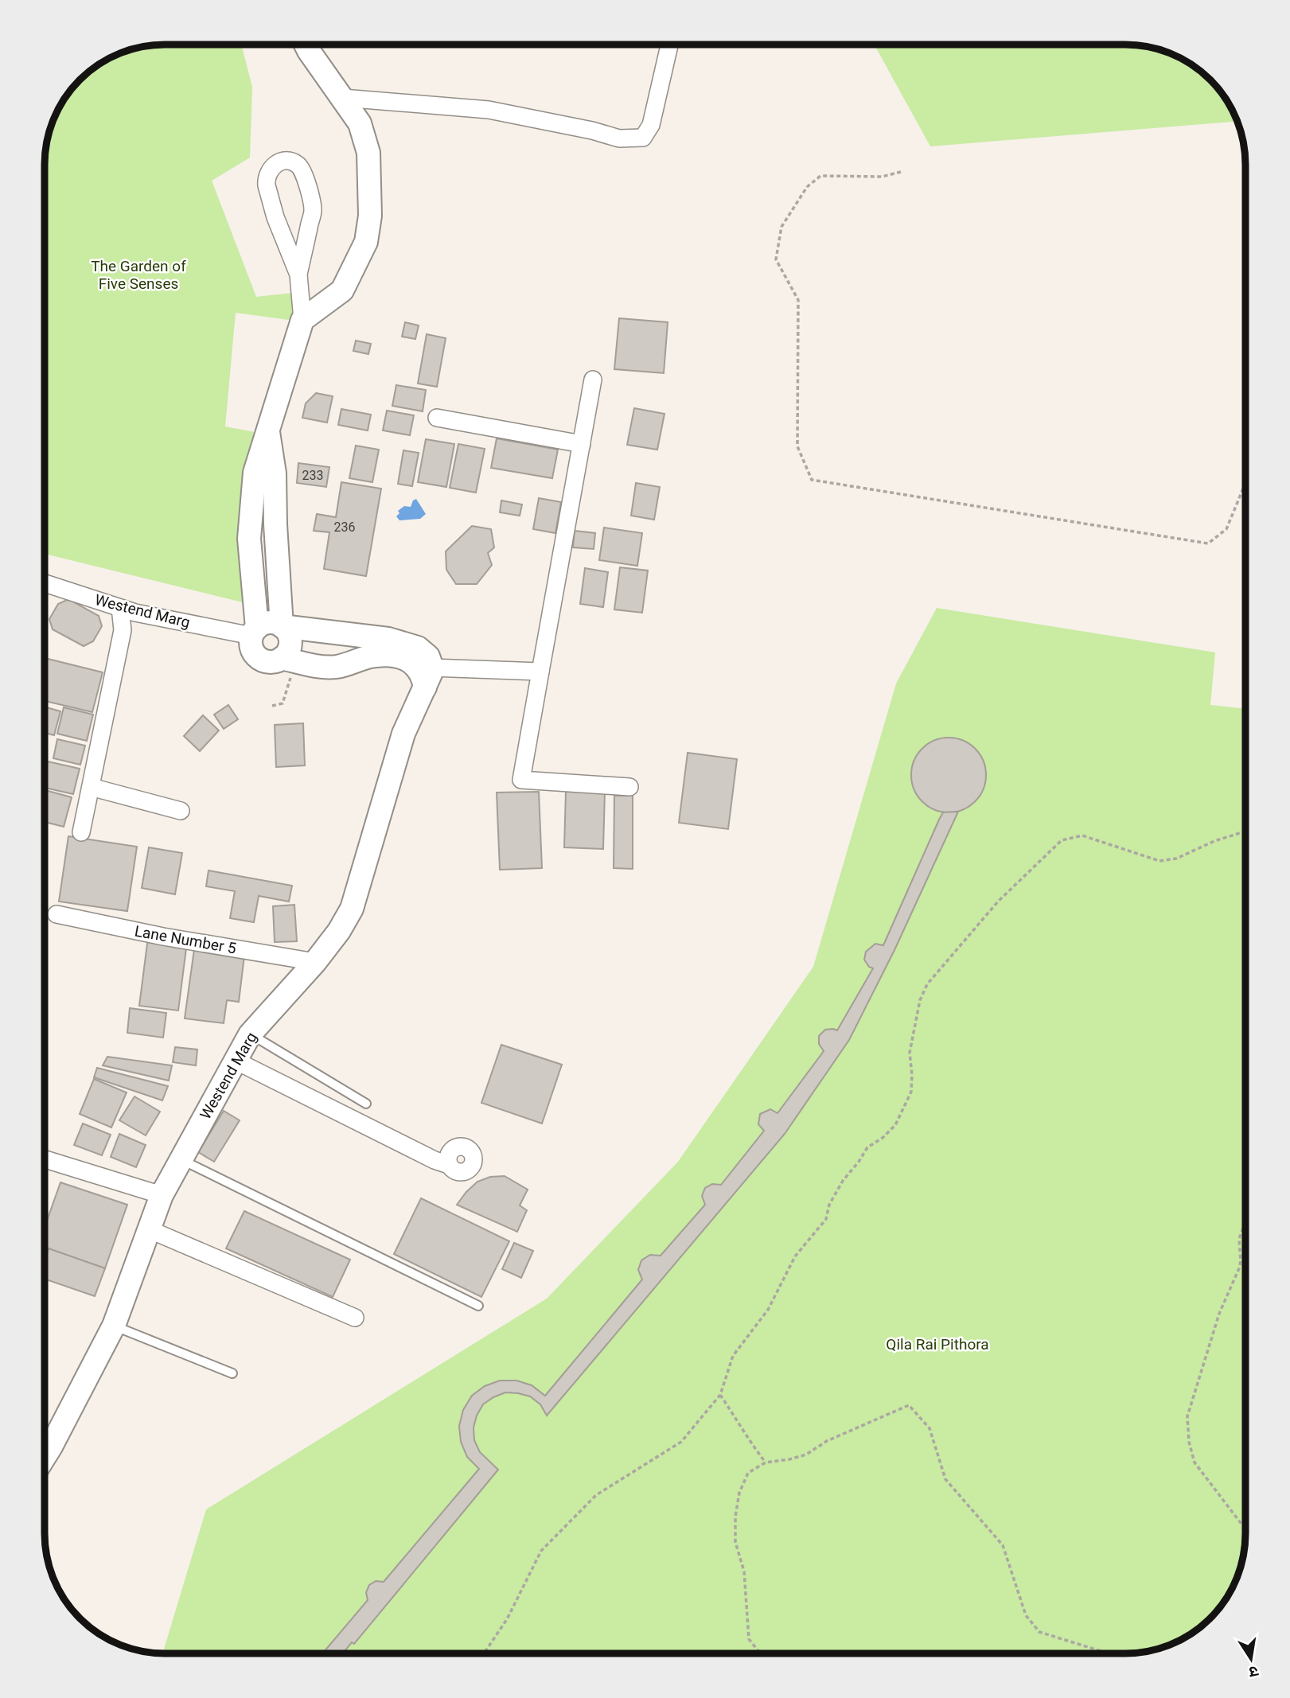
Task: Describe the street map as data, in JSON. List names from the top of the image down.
{
  "streets": {
    "street": ["Westend Marg", "Lane Number 5"]
  },
  "crossings": [
    ["Westend Marg", "Lane Number 5"]
  ],
  "parks": ["The Garden of Five Senses", "Qila Rai Pithora"],
  "house_numbers": ["233", "236"],
  "north": "bottom"
}
